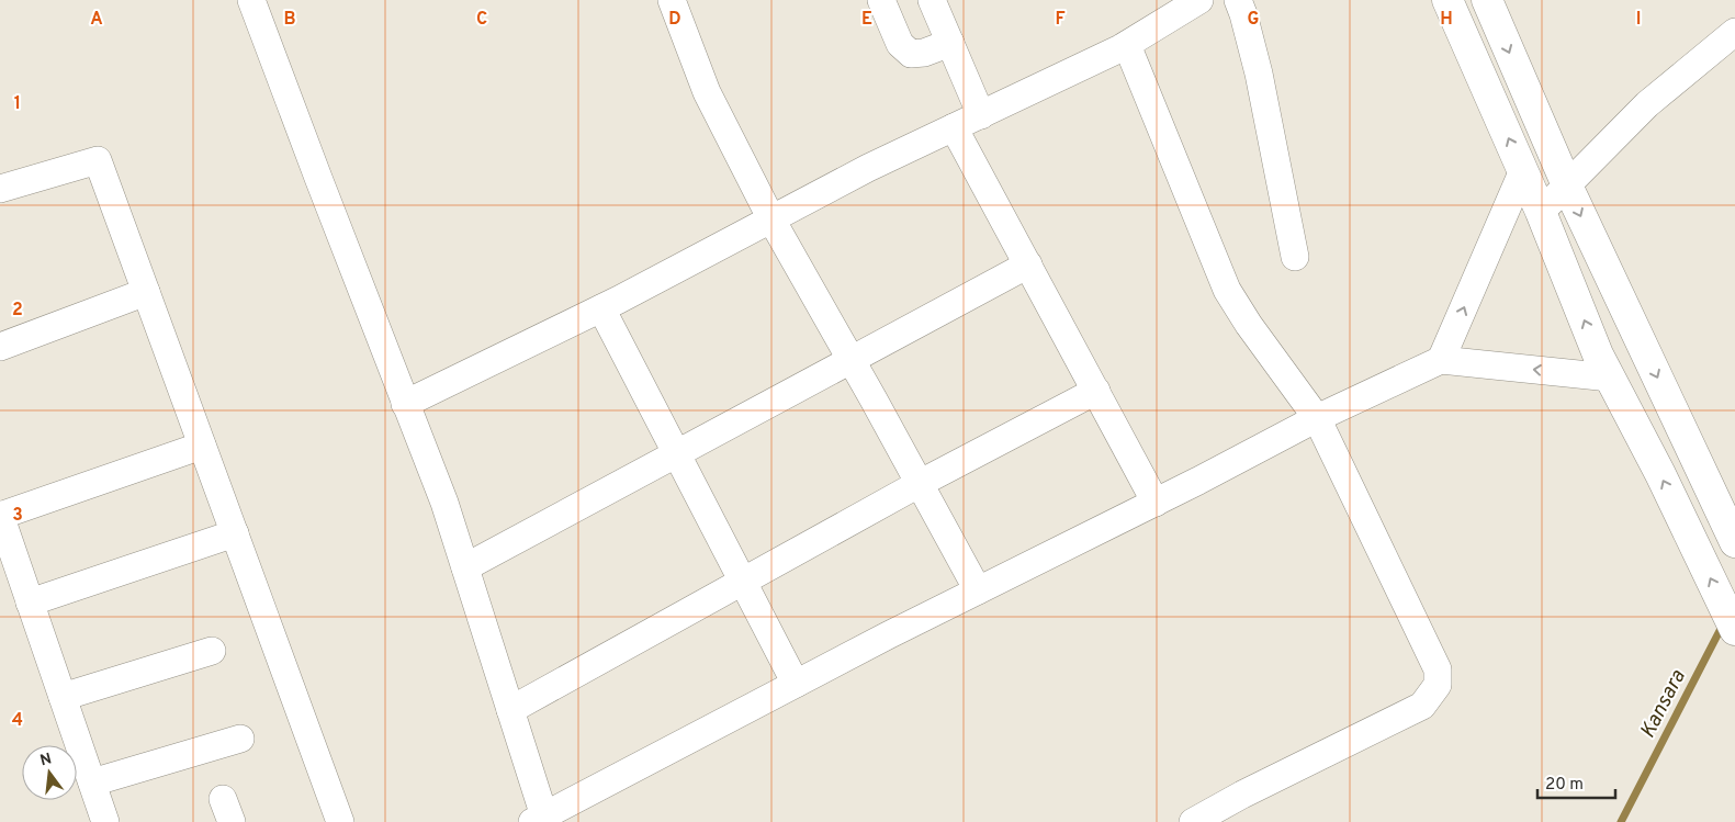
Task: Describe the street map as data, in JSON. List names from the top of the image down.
{
  "water": ["Kansara"],
  "scale_bar": "20 m",
  "north": "top",
  "grid": {
    "columns": [
      "A",
      "B",
      "C",
      "D",
      "E",
      "F",
      "G",
      "H",
      "I"
    ],
    "rows": [
      "1",
      "2",
      "3",
      "4"
    ]
  }
}
